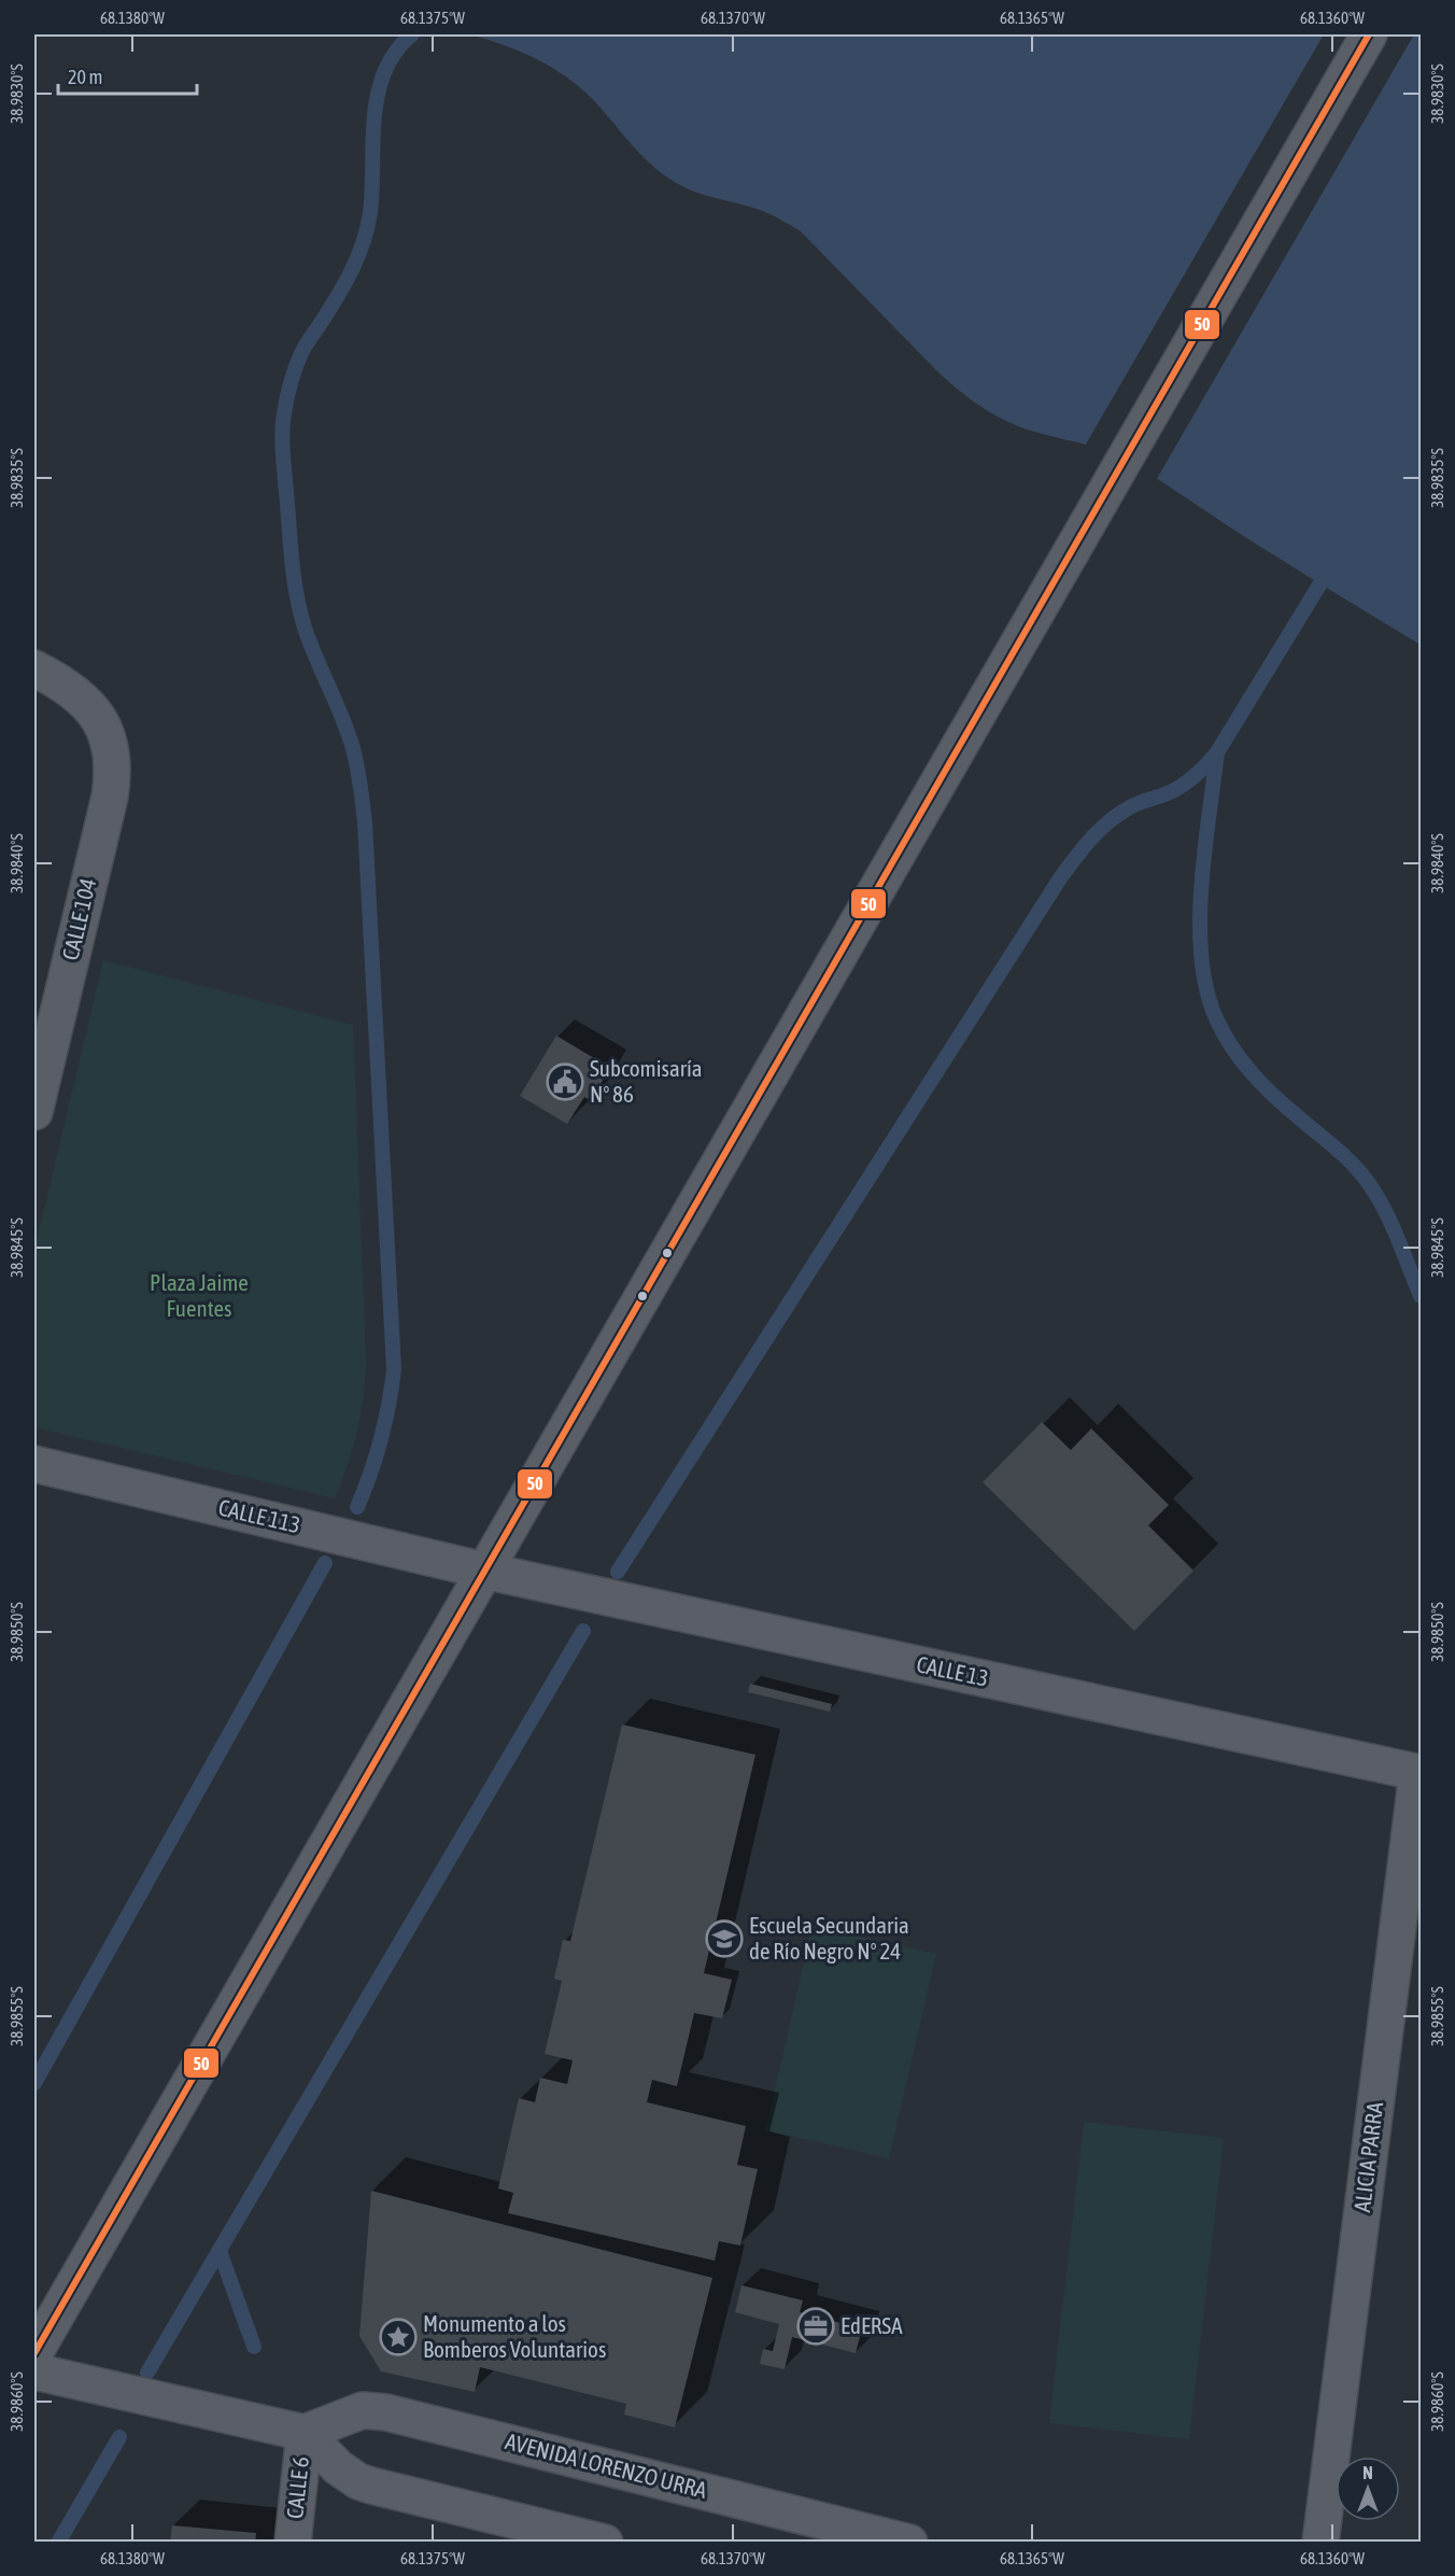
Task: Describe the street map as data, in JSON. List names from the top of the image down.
{
  "streets": {
    "street": [
      "CALLE 104",
      "CALLE 113",
      "CALLE 13",
      "ALICIA PARRA",
      "AVENIDA LORENZO URRA",
      "CALLE 6"
    ]
  },
  "crossings": [
    ["CALLE 113", "CALLE 13"],
    ["CALLE 13", "ALICIA PARRA"],
    ["AVENIDA LORENZO URRA", "CALLE 6"]
  ],
  "parks": ["Plaza Jaime Fuentes"],
  "places": {
    "public building": ["Subcomisaría N° 86"],
    "school or university": ["Escuela Secundaria de Río Negro N° 24"],
    "office": ["EdERSA"],
    "place": ["Monumento a los Bomberos Voluntarios"]
  },
  "lines": ["transit line 50"],
  "scale_bar": "20 m",
  "north": "top",
  "coordinates": [
    "68.1380°W",
    "68.1375°W",
    "68.1370°W",
    "68.1365°W",
    "68.1360°W",
    "38.9830°S",
    "38.9835°S",
    "38.9840°S",
    "38.9845°S",
    "38.9850°S",
    "38.9855°S",
    "38.9860°S"
  ]
}
